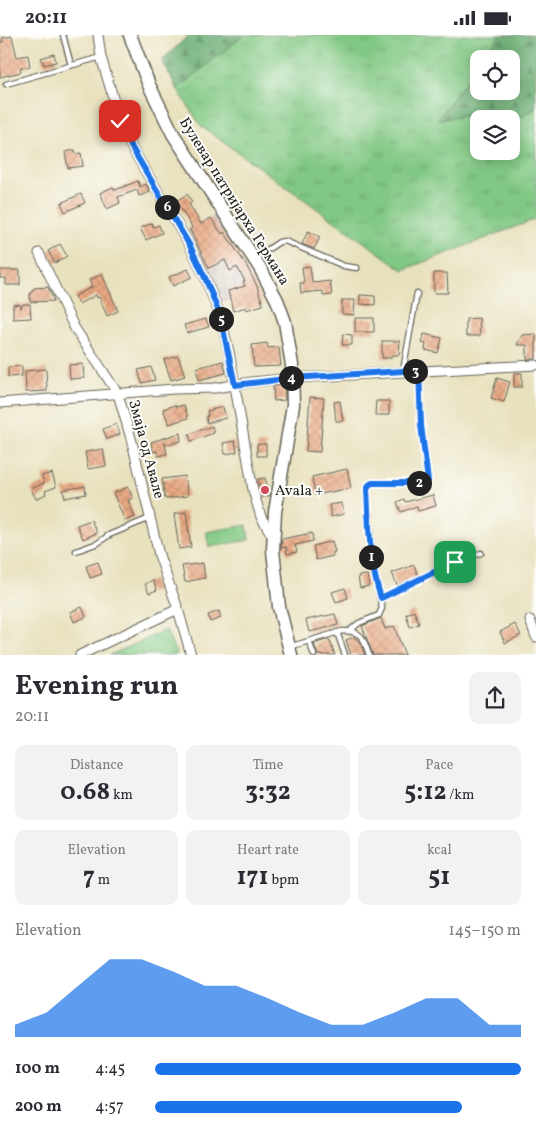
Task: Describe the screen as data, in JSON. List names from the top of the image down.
{
  "streets": {
    "main road": ["Булевар патријарха Германа"],
    "street": ["Змаја од Авале"]
  },
  "places": ["Avala +"],
  "page": {
    "status": "20:11",
    "pins": [
      "6",
      "5",
      "3",
      "4",
      "2",
      "1"
    ],
    "heading": ["Evening run", "20:11"],
    "stats": [
      ["Distance", "0.68 km"],
      ["Time", "3:32"],
      ["Pace", "5:12 /km"],
      ["Elevation", "7 m"],
      ["Heart rate", "171 bpm"],
      ["kcal", "51"]
    ],
    "chart": ["Elevation", "145–150 m"],
    "list": [
      {
        "name": "100 m",
        "note": "4:45"
      },
      {
        "name": "200 m",
        "note": "4:57"
      }
    ]
  }
}
